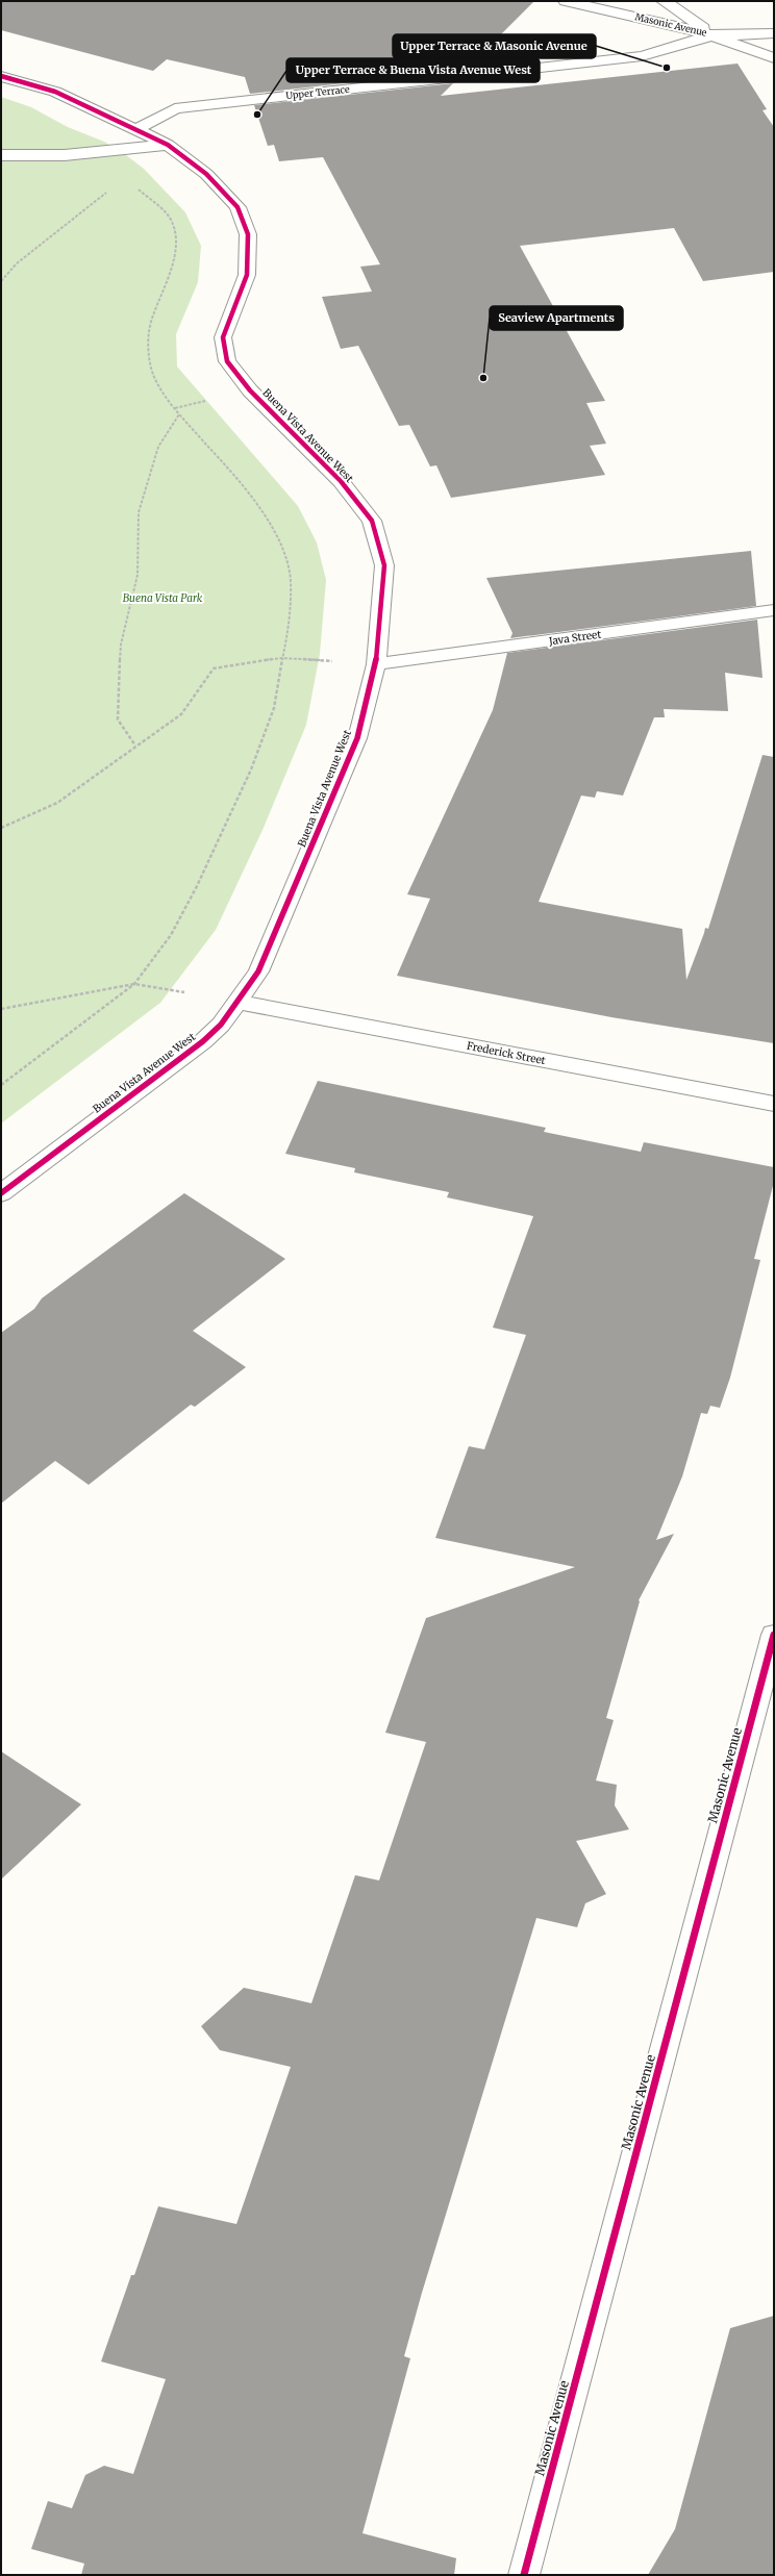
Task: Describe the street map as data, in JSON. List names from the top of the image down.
{
  "streets": {
    "street": [
      "Masonic Avenue",
      "Upper Terrace",
      "Buena Vista Avenue West",
      "Java Street",
      "Frederick Street"
    ]
  },
  "crossings": [
    ["Masonic Avenue", "Upper Terrace"],
    ["Upper Terrace", "Buena Vista Avenue West"],
    ["Buena Vista Avenue West", "Java Street"],
    ["Buena Vista Avenue West", "Frederick Street"]
  ],
  "parks": ["Buena Vista Park"],
  "places": ["Upper Terrace & Masonic Avenue", "Upper Terrace & Buena Vista Avenue West", "Seaview Apartments"]
}
